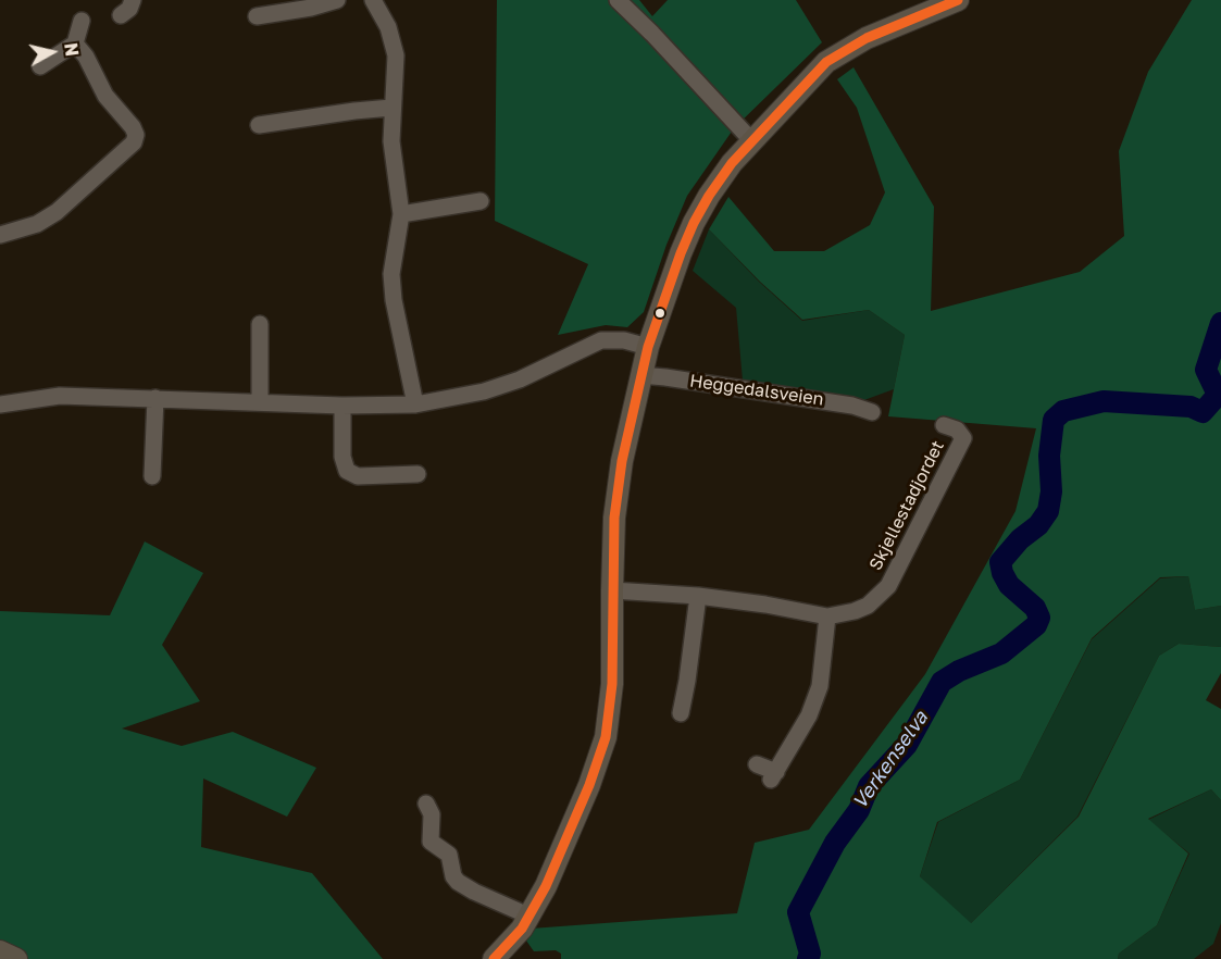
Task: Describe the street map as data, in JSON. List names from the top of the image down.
{
  "streets": {
    "street": ["Heggedalsveien", "Skjellestadjordet"]
  },
  "water": ["Verkenselva"],
  "north": "right"
}
